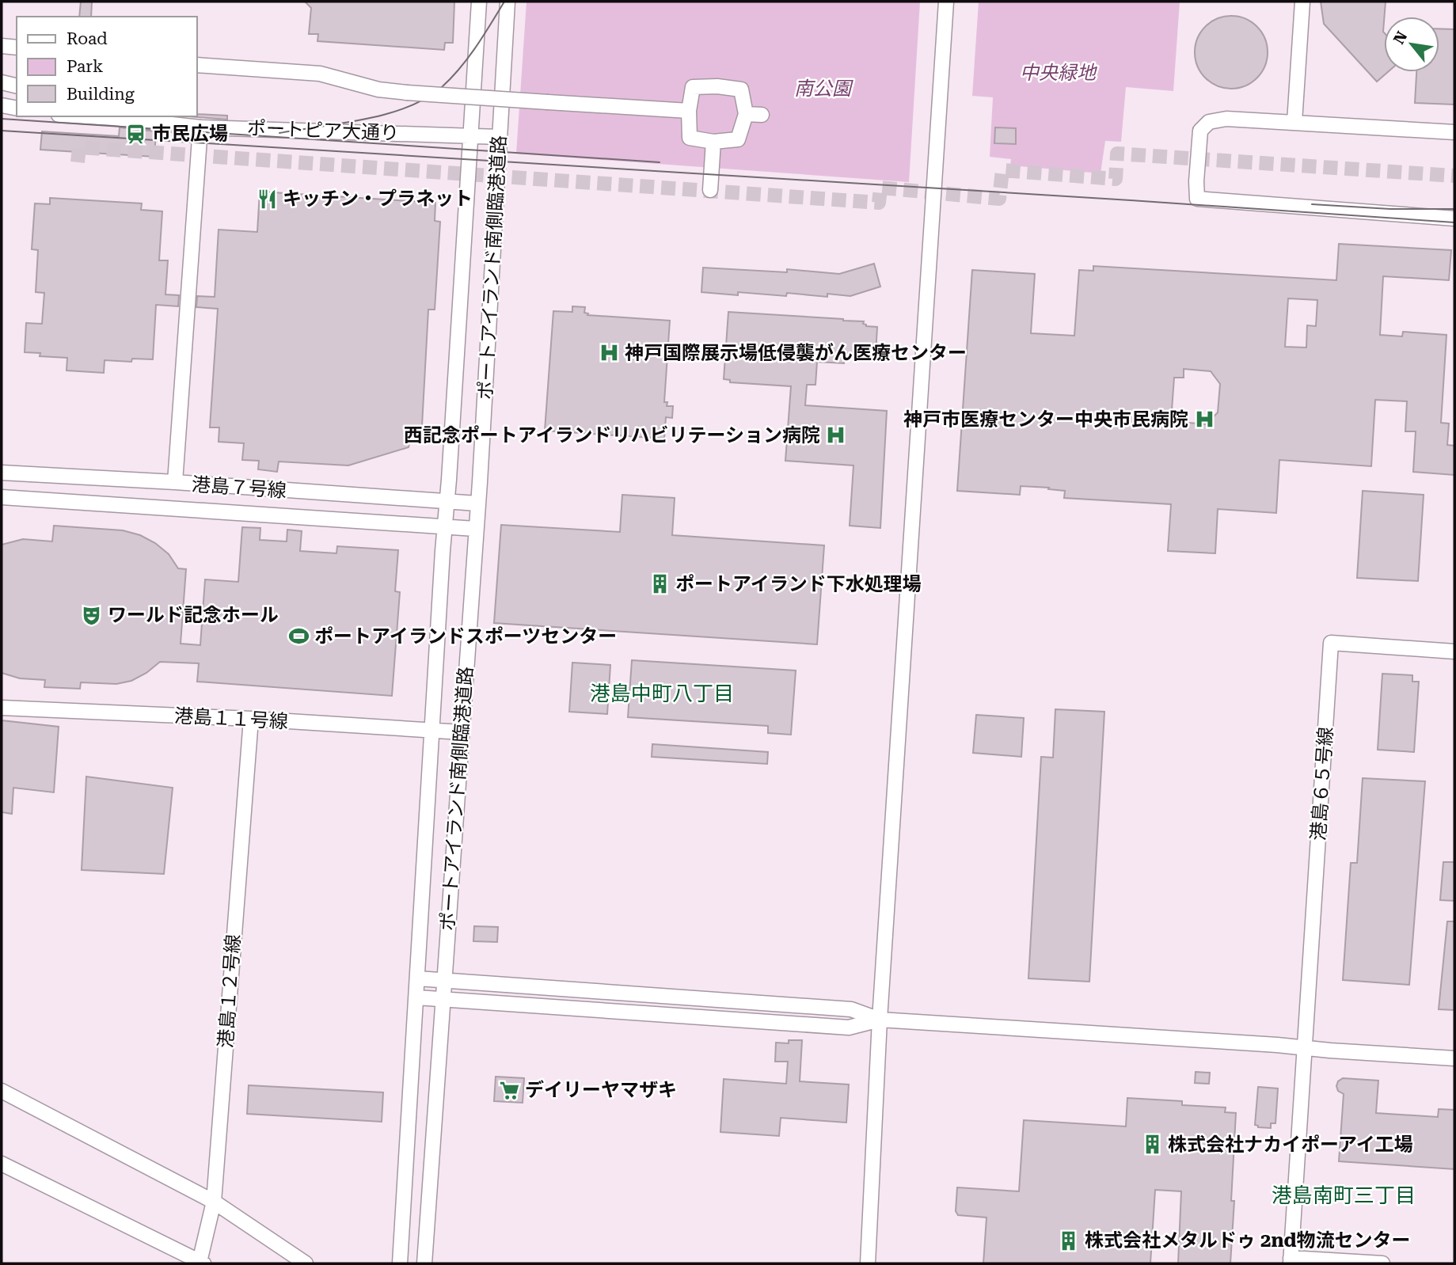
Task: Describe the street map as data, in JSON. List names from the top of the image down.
{
  "streets": {
    "street": [
      "ポートピア大通り",
      "ポートアイランド南側臨港道路",
      "港島７号線",
      "港島１１号線",
      "港島６５号線",
      "港島１２号線"
    ]
  },
  "crossings": [
    ["ポートピア大通り", "ポートアイランド南側臨港道路"],
    ["ポートアイランド南側臨港道路", "港島７号線"],
    ["ポートアイランド南側臨港道路", "港島１１号線"],
    ["港島１１号線", "港島１２号線"]
  ],
  "districts": ["港島中町八丁目", "港島南町三丁目"],
  "parks": ["中央緑地", "南公園"],
  "places": {
    "station": ["市民広場"],
    "restaurant": ["キッチン・プラネット"],
    "hospital": ["神戸国際展示場低侵襲がん医療センター", "神戸市医療センター中央市民病院", "西記念ポートアイランドリハビリテーション病院"],
    "building": ["ポートアイランド下水処理場", "株式会社ナカイポーアイ工場", "株式会社メタルドゥ 2nd物流センター"],
    "theatre": ["ワールド記念ホール"],
    "sports": ["ポートアイランドスポーツセンター"],
    "supermarket": ["デイリーヤマザキ"]
  },
  "legend": ["Road", "Park", "Building"],
  "north": "top left"
}
